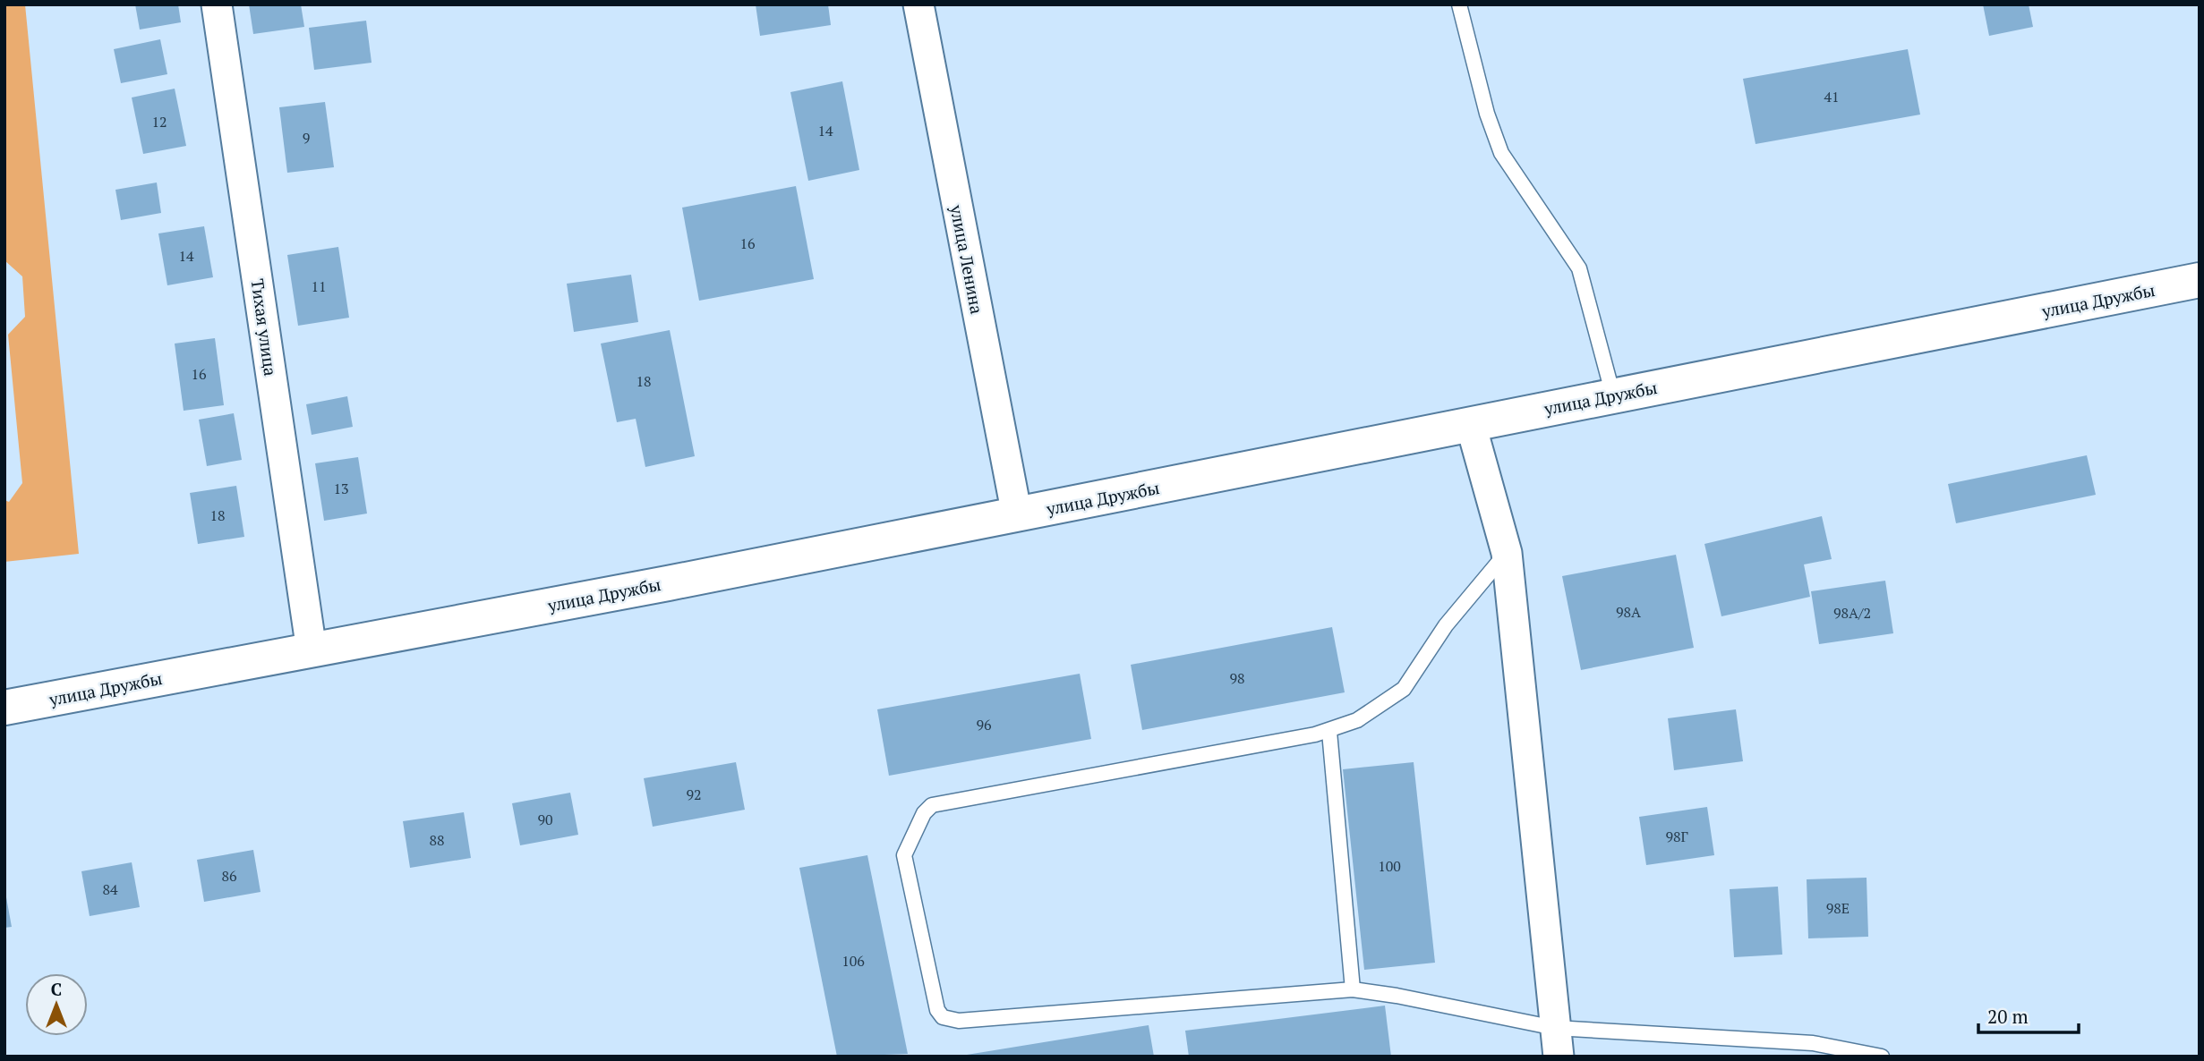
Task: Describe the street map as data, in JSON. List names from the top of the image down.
{
  "streets": {
    "main road": ["улица Дружбы"],
    "street": ["улица Ленина", "Тихая улица"]
  },
  "crossings": [
    ["улица Ленина", "улица Дружбы"],
    ["улица Дружбы", "Тихая улица"]
  ],
  "house_numbers": [
    "41",
    "12",
    "14",
    "9",
    "16",
    "14",
    "11",
    "16",
    "18",
    "13",
    "18",
    "98А",
    "98А/2",
    "98",
    "96",
    "92",
    "90",
    "98Г",
    "88",
    "100",
    "86",
    "84",
    "98Е",
    "106"
  ],
  "scale_bar": "20 m",
  "north": "top"
}
